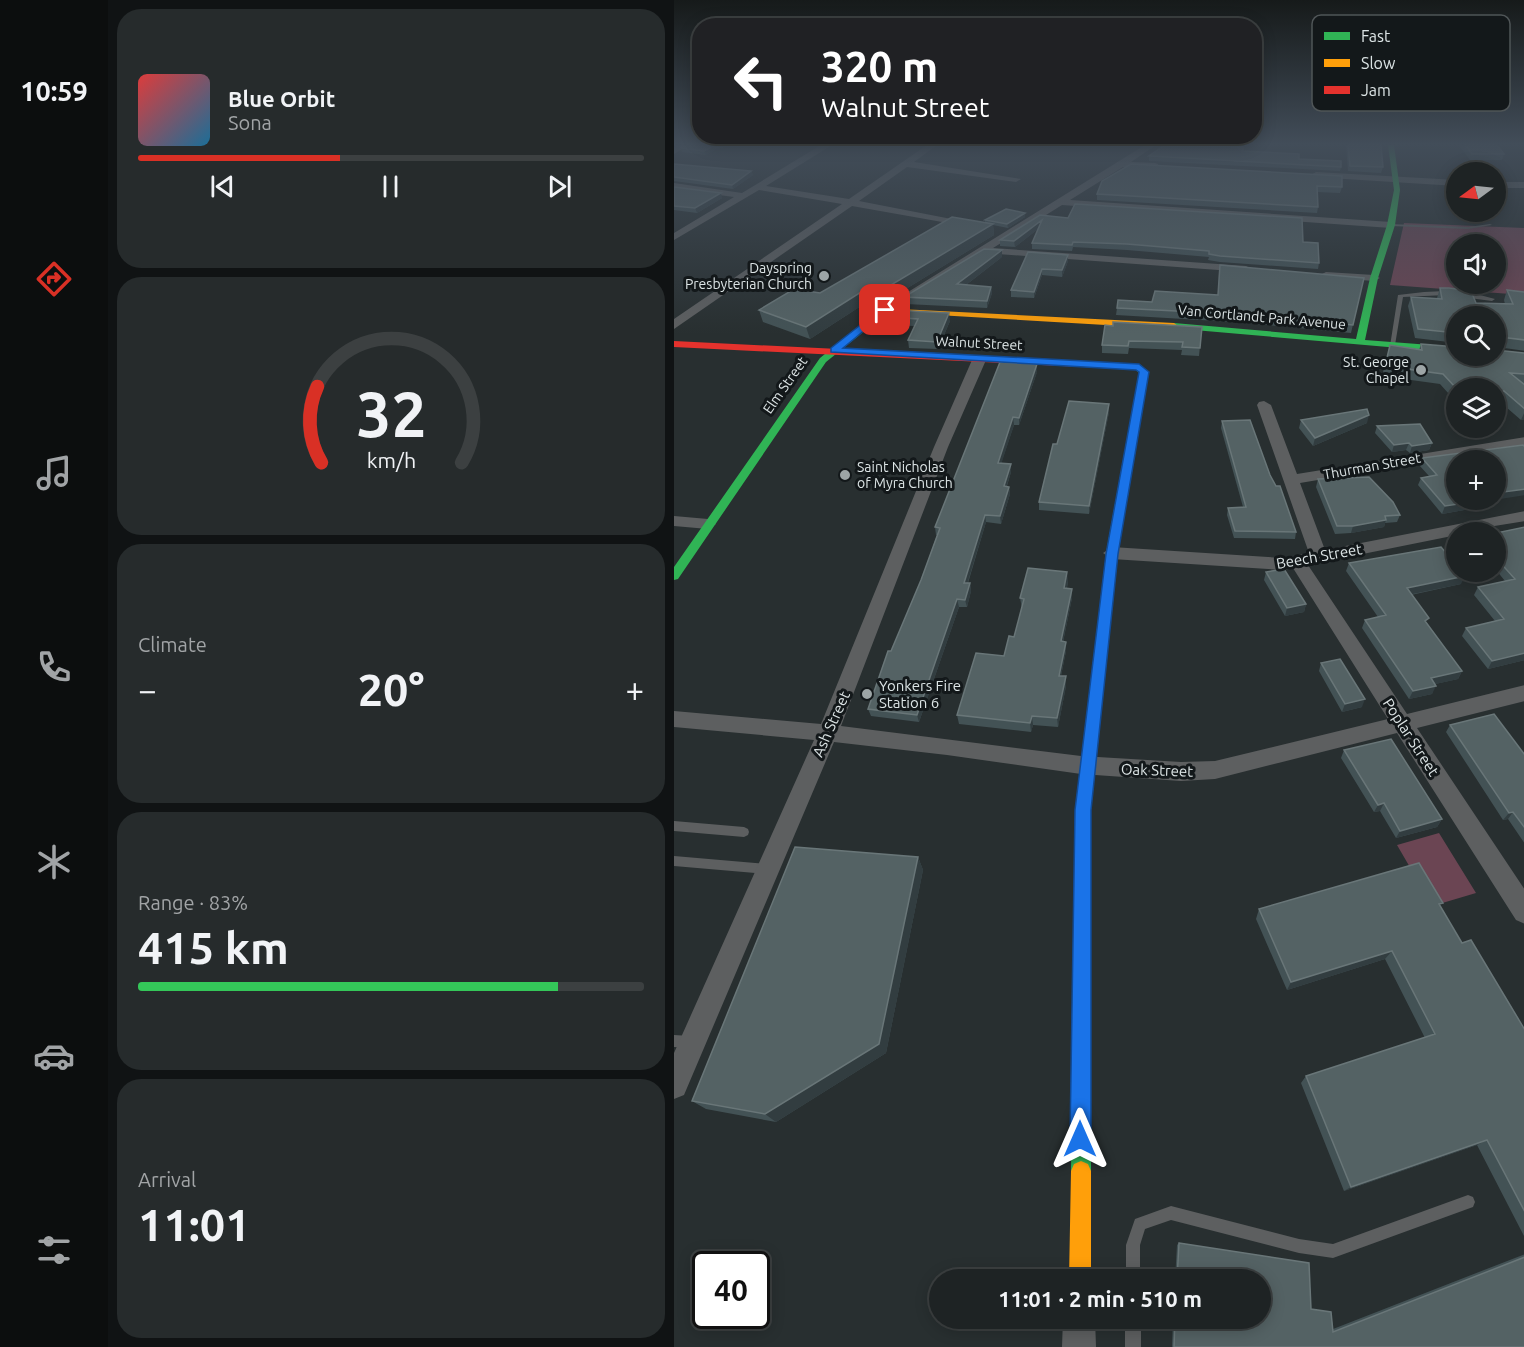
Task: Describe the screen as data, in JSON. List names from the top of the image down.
{
  "streets": {
    "street": [
      "Van Cortlandt Park Avenue",
      "Walnut Street",
      "Elm Street",
      "Thurman Street",
      "Beech Street",
      "Ash Street",
      "Poplar Street",
      "Oak Street"
    ]
  },
  "crossings": [
    ["Van Cortlandt Park Avenue", "Elm Street"],
    ["Walnut Street", "Elm Street"],
    ["Walnut Street", "Beech Street"],
    ["Walnut Street", "Ash Street"],
    ["Beech Street", "Poplar Street"],
    ["Ash Street", "Oak Street"],
    ["Poplar Street", "Oak Street"]
  ],
  "places": [
    "Dayspring Presbyterian Church",
    "St. George Chapel",
    "Saint Nicholas of Myra Church",
    "Yonkers Fire Station 6"
  ],
  "legend": ["Fast", "Slow", "Jam"],
  "north": "left",
  "page": {
    "tabs": "10:59",
    "turn": ["320 m", "Walnut Street"],
    "song": ["Blue Orbit", "Sona"],
    "map_buttons": ["+", "−"],
    "tile": [
      "Climate",
      ["Range · 83%", "415 km"],
      ["Arrival", "11:01"]
    ],
    "heat": ["−", "20°", "+"],
    "limit": "40",
    "trip": "11:01 · 2 min · 510 m",
    "gauge": ["32", "km/h"]
  }
}
